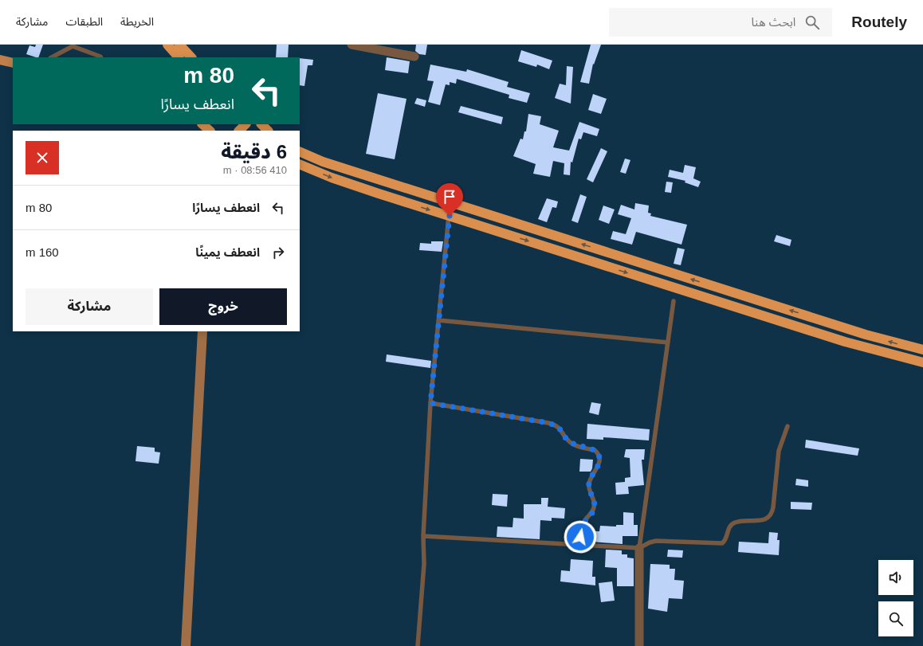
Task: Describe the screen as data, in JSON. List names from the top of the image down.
{
  "page": {
    "header": "Routely",
    "search": "ابحث هنا",
    "nav": ["الخريطة", "الطبقات", "مشاركة"],
    "turn": ["80 m", "انعطف يسارًا"],
    "heading": ["6 دقيقة", "410 m · 08:56"],
    "list": [
      {
        "name": "انعطف يسارًا",
        "value": "80 m"
      },
      {
        "name": "انعطف يمينًا",
        "value": "160 m"
      }
    ],
    "buttons": ["خروج", "مشاركة"]
  }
}
